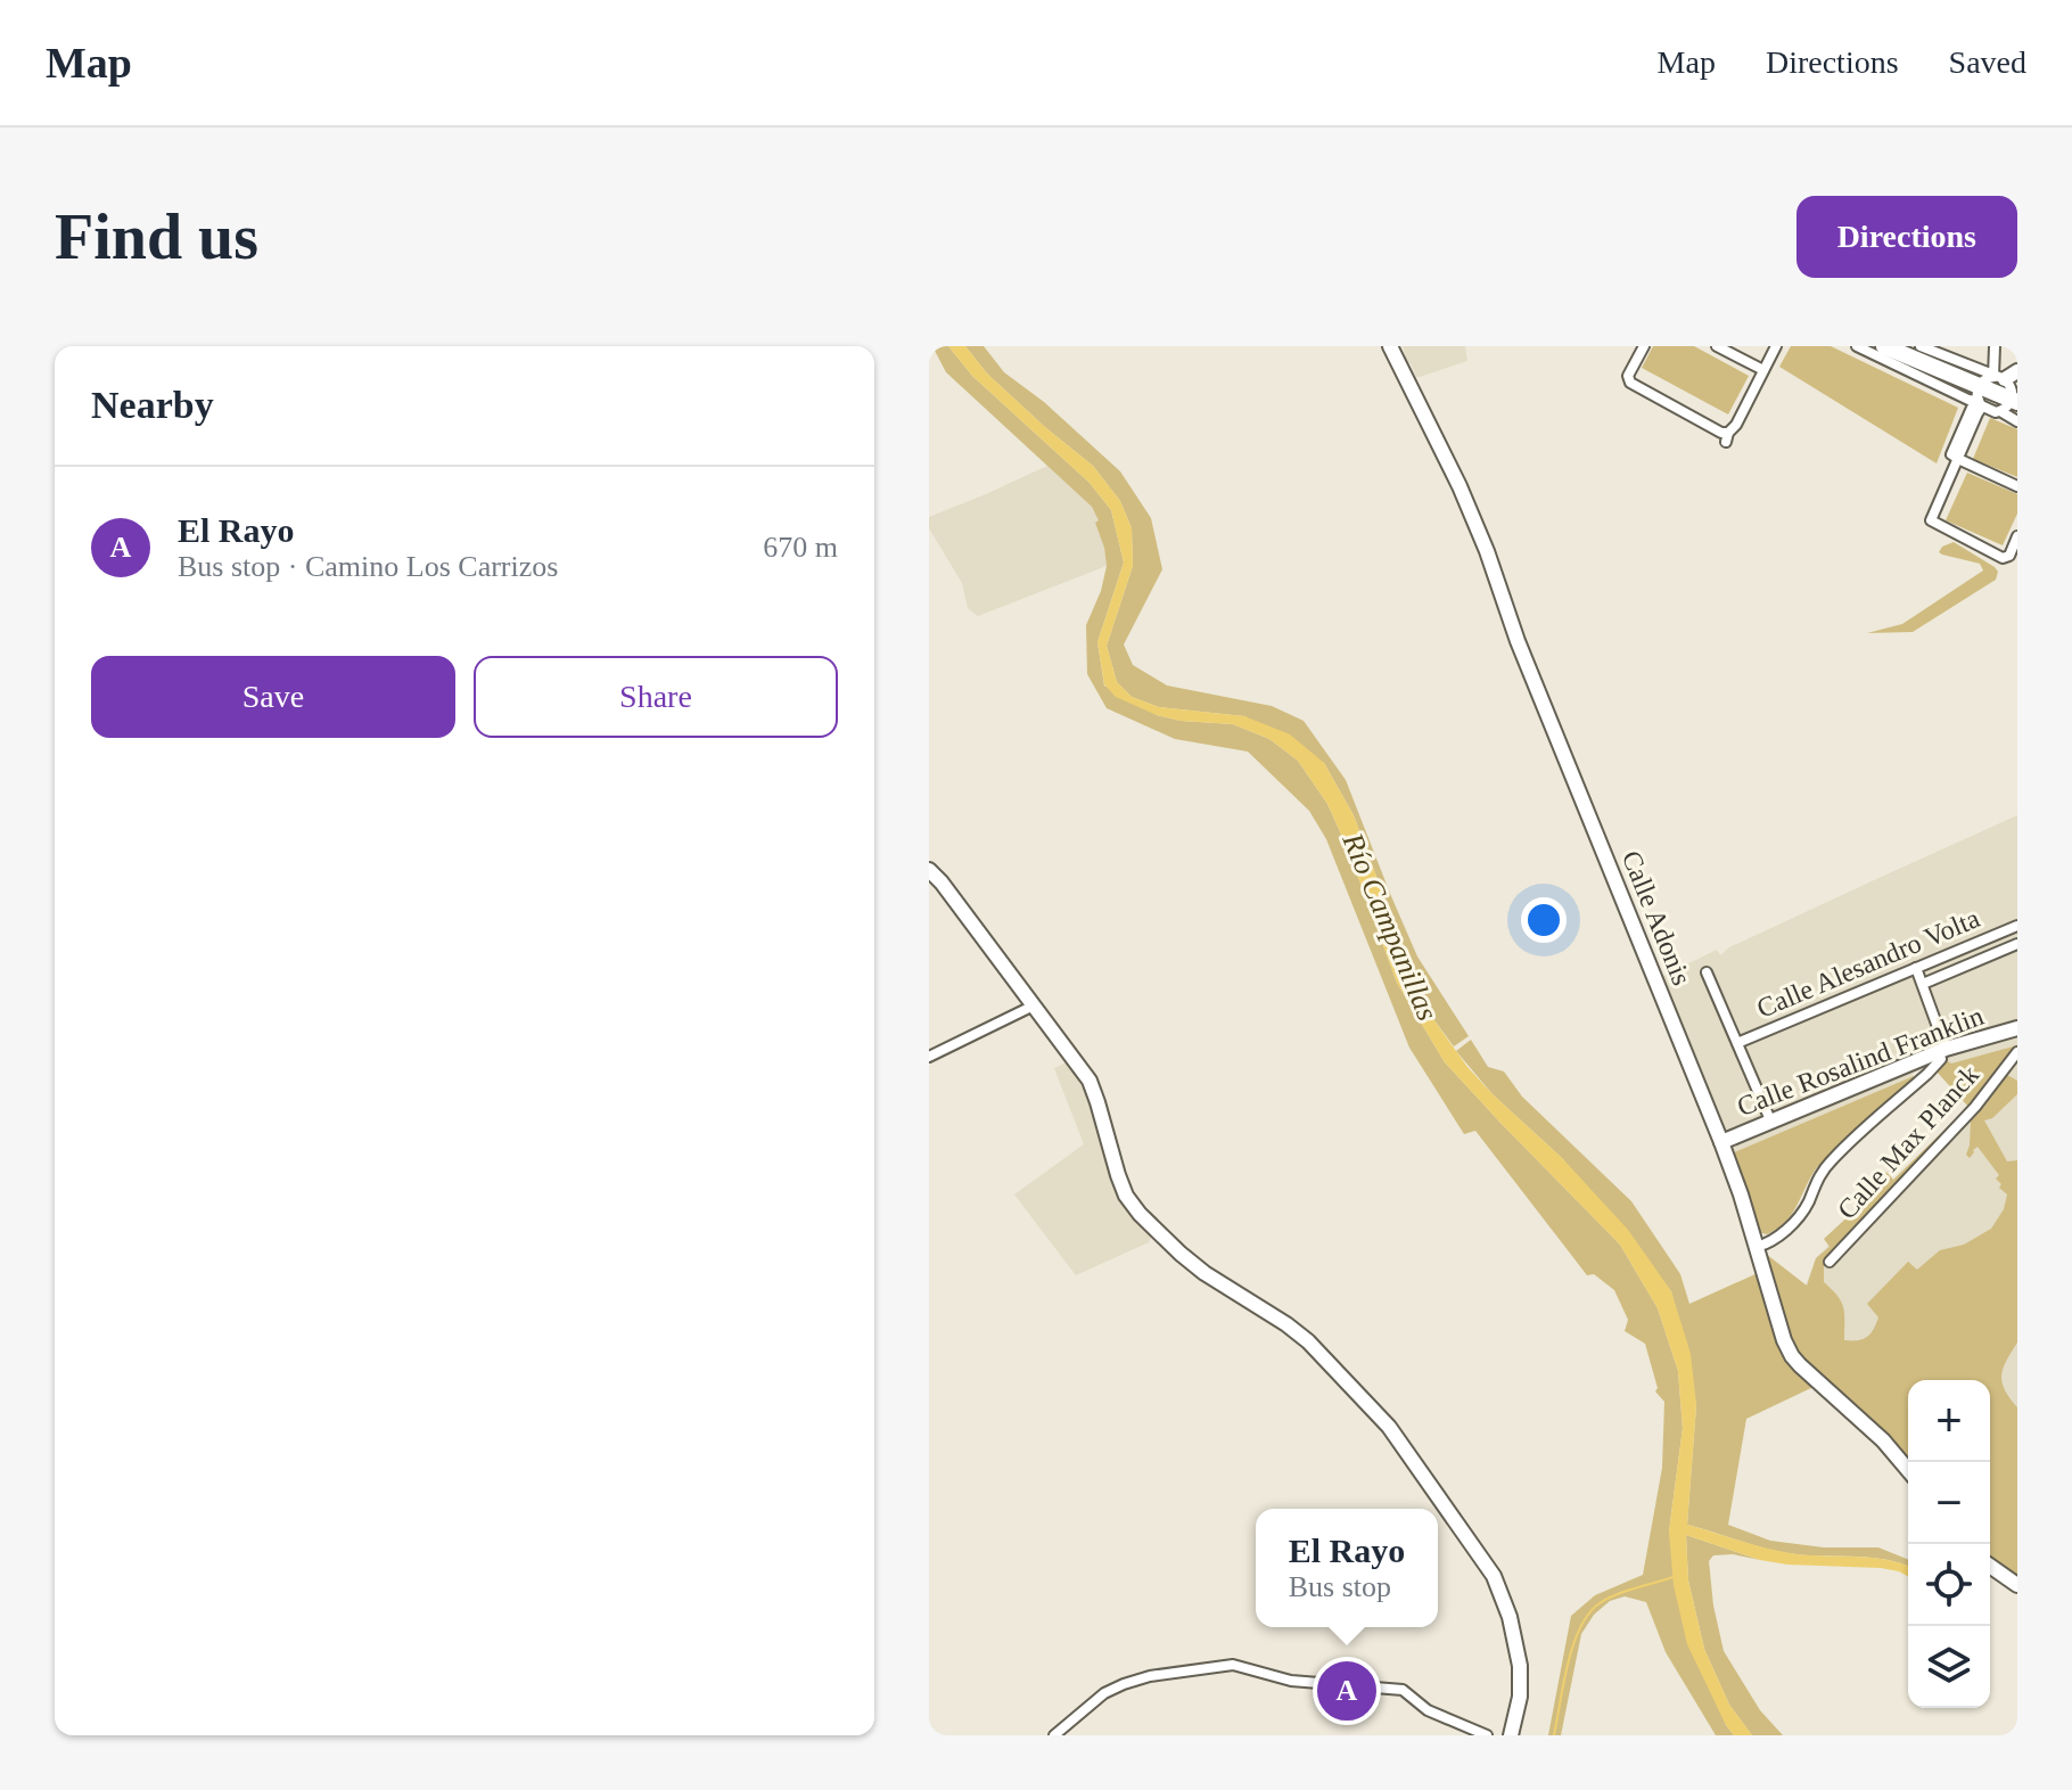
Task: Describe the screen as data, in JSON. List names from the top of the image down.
{
  "streets": {
    "street": [
      "Calle Adonis",
      "Calle Alesandro Volta",
      "Calle Rosalind Franklin",
      "Calle Max Planck"
    ]
  },
  "crossings": [
    ["Calle Adonis", "Calle Rosalind Franklin"]
  ],
  "water": ["Río Campanillas"],
  "page": {
    "header": "Map",
    "nav": ["Map", "Directions", "Saved"],
    "buttons": [
      "Directions",
      ["Save", "Share"]
    ],
    "title": "Find us",
    "heading": "Nearby",
    "list": [
      {
        "mark": "A",
        "name": "El Rayo",
        "note": "Bus stop · Camino Los Carrizos",
        "value": "670 m"
      }
    ],
    "map_buttons": ["+", "−"],
    "popup": ["El Rayo", "Bus stop"],
    "pins": "A"
  }
}
